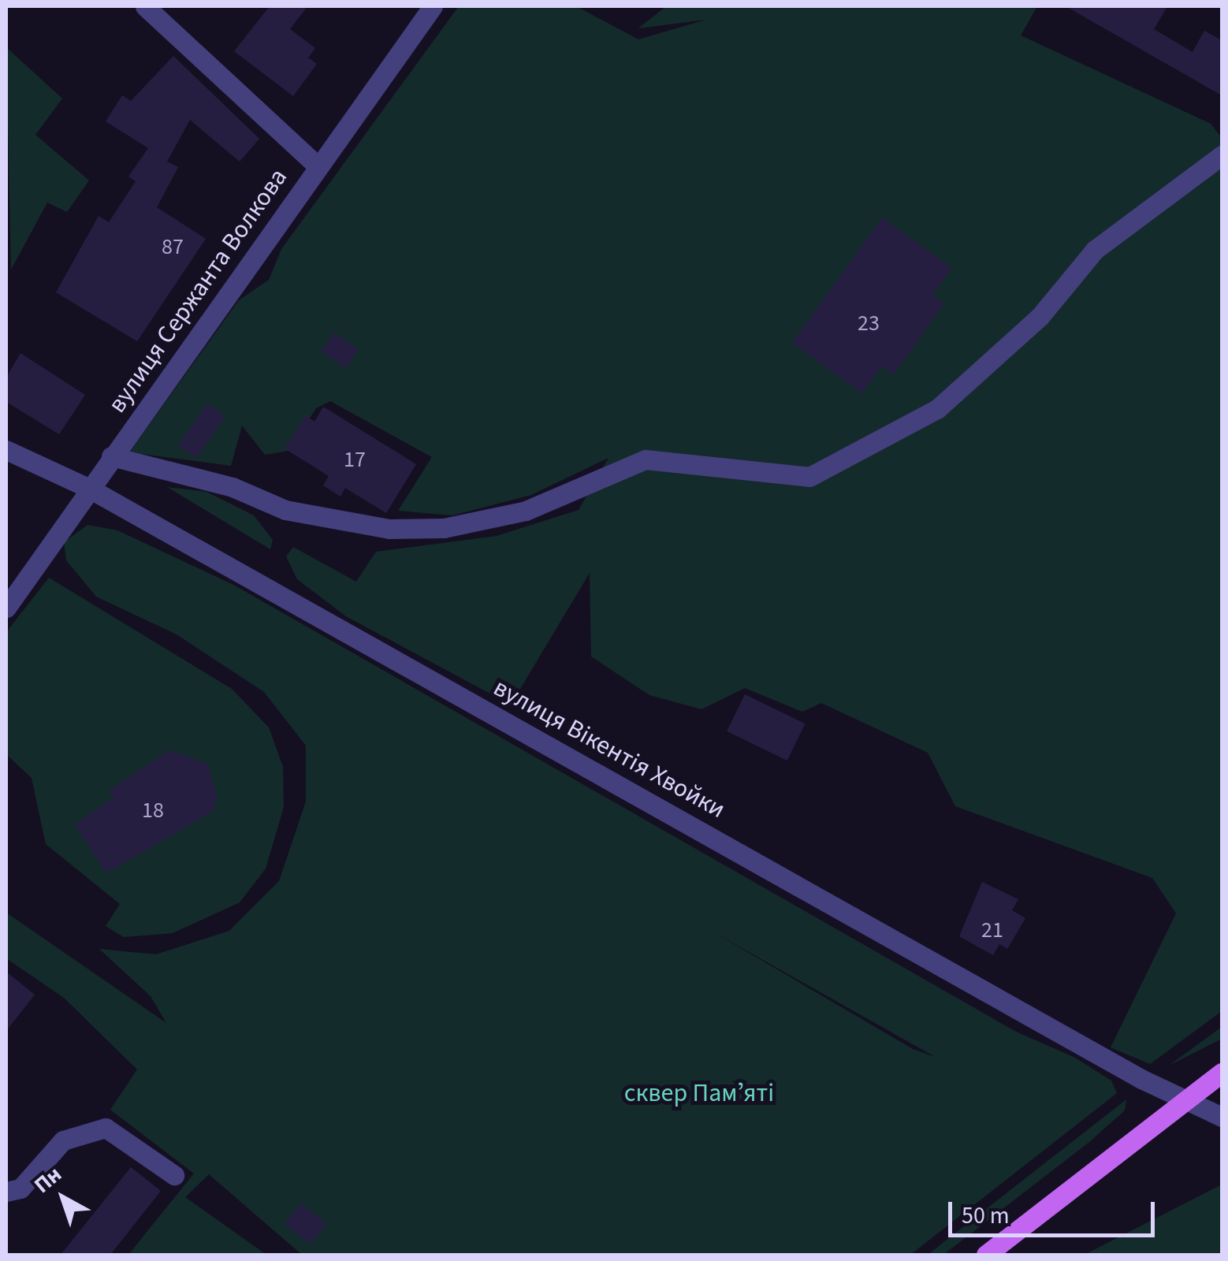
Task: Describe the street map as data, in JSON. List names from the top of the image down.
{
  "streets": {
    "street": ["вулиця Сержанта Волкова", "вулиця Вікентія Хвойки"]
  },
  "crossings": [
    ["вулиця Сержанта Волкова", "вулиця Вікентія Хвойки"]
  ],
  "parks": ["сквер Памʼяті"],
  "house_numbers": [
    "87",
    "23",
    "17",
    "18",
    "21"
  ],
  "scale_bar": "50 m",
  "north": "top left"
}
